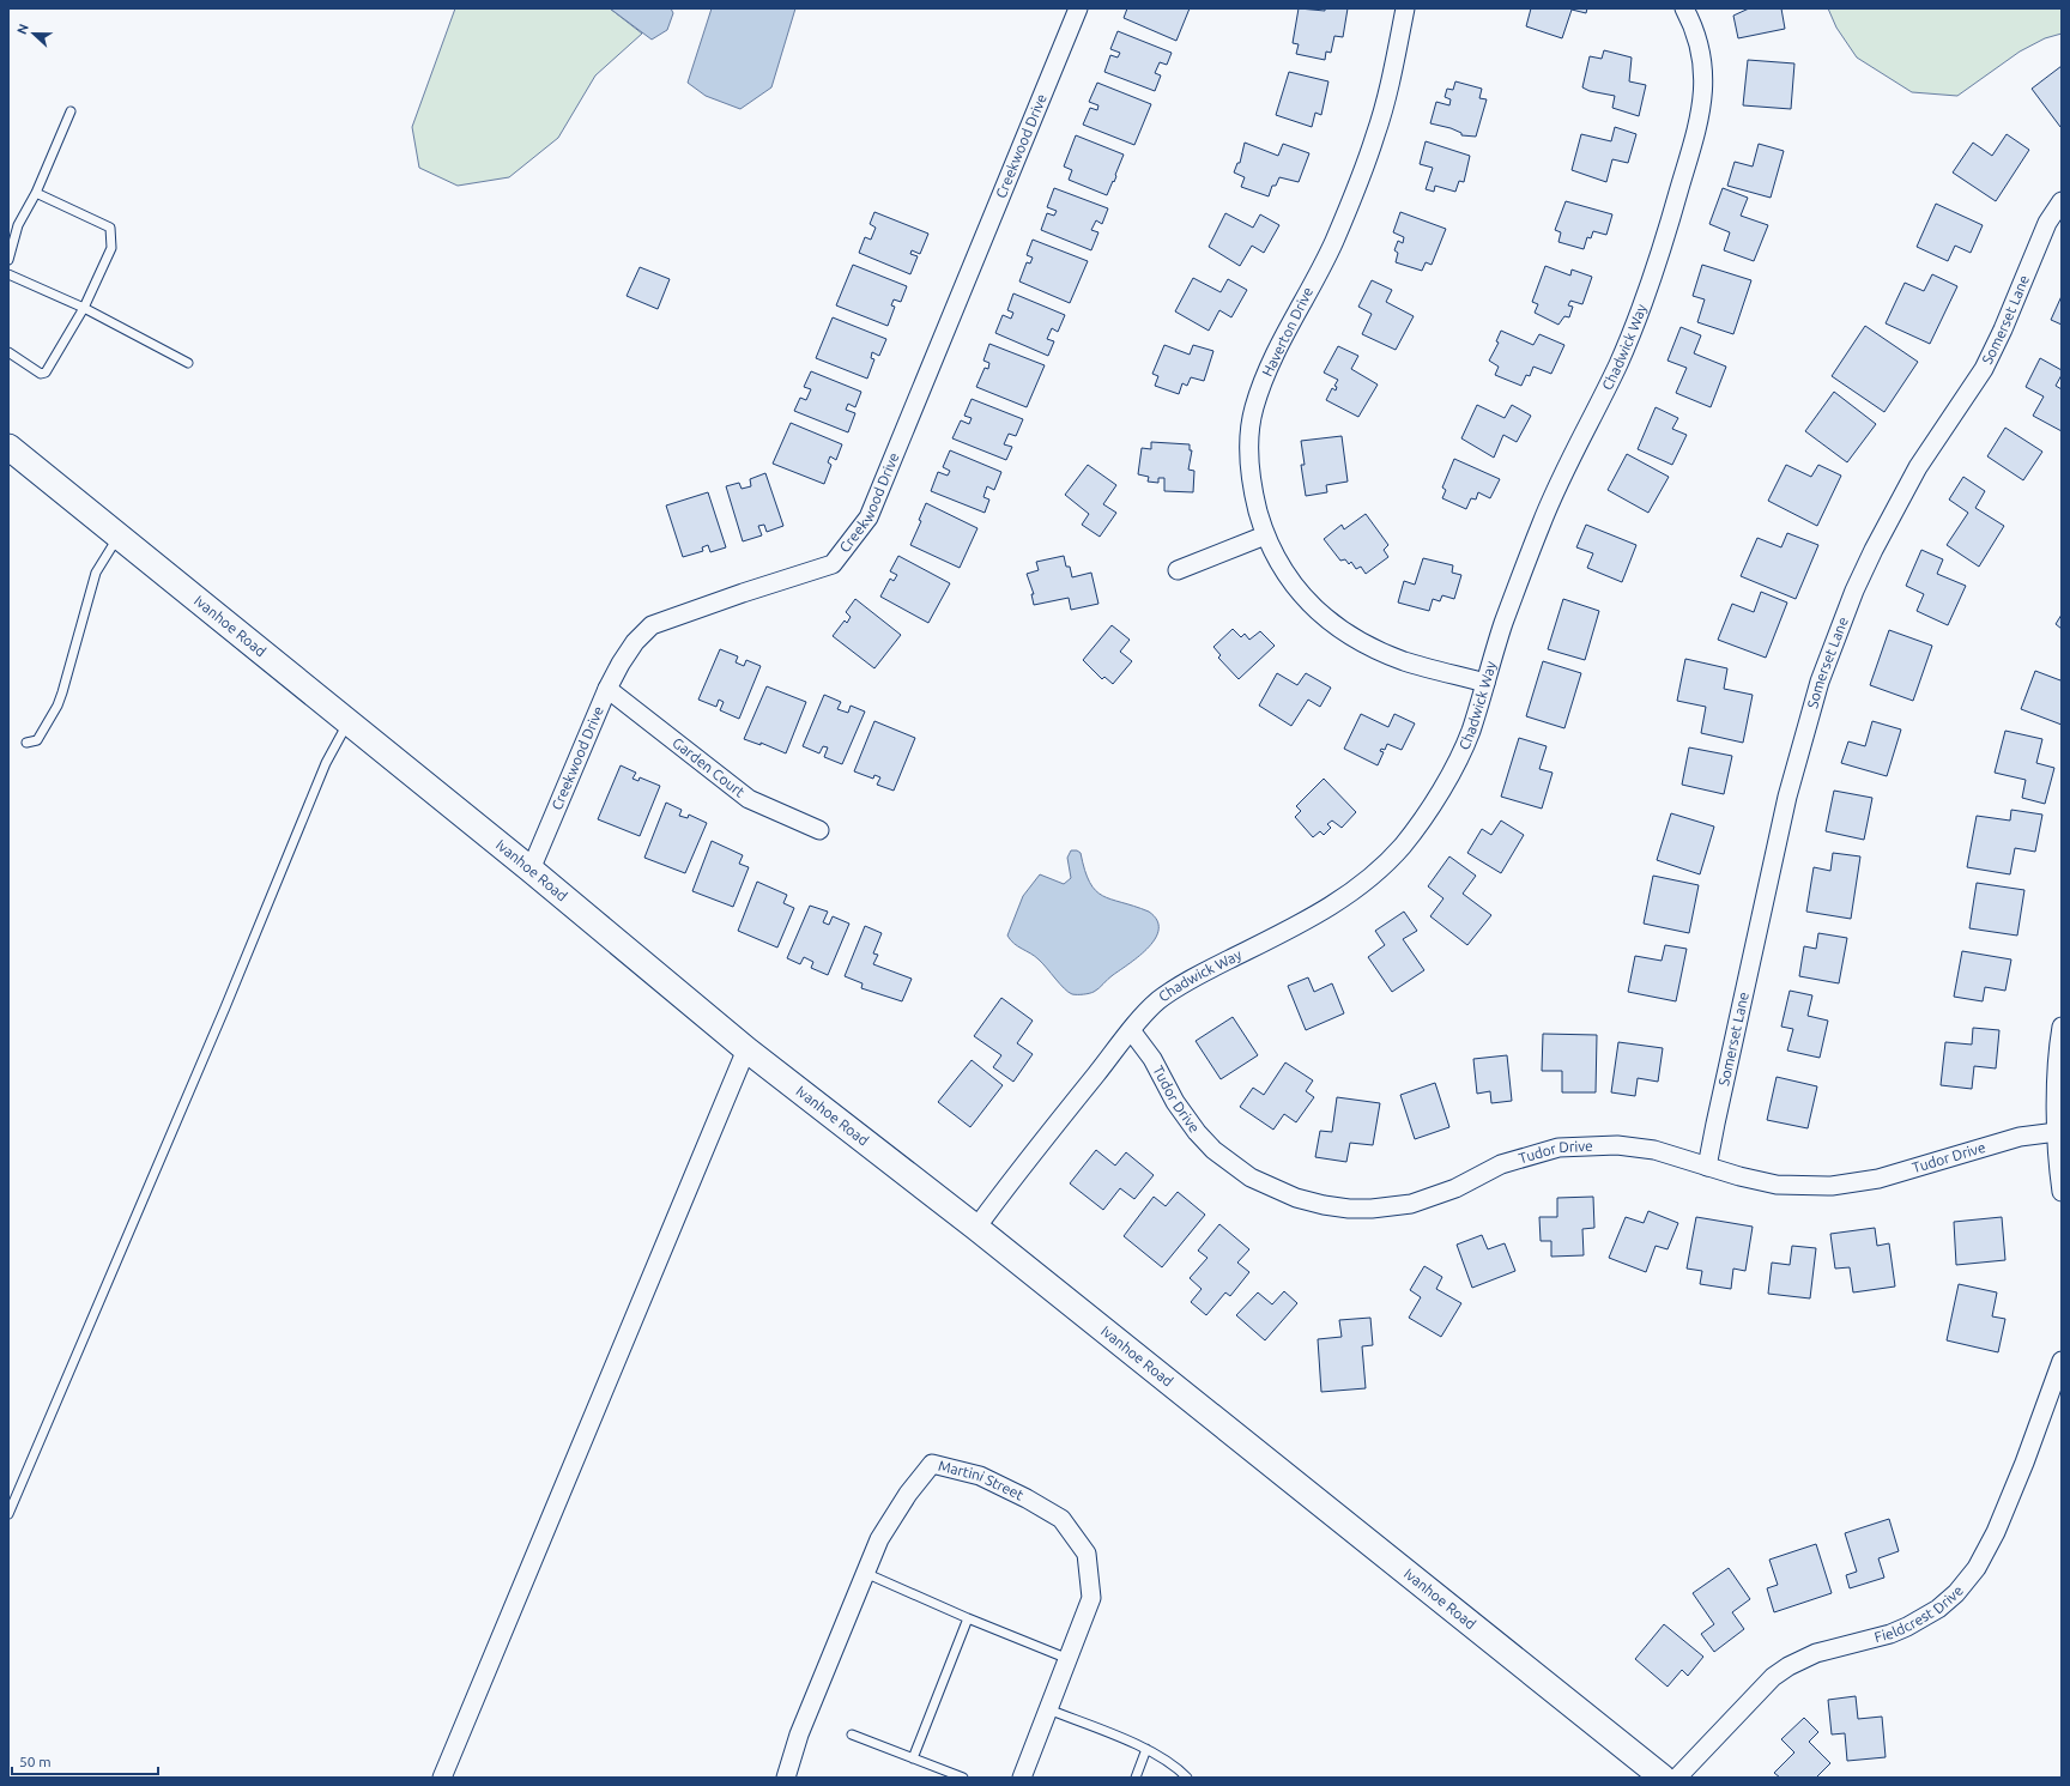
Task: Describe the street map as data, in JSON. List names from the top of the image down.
{
  "streets": {
    "main road": ["Ivanhoe Road"],
    "street": [
      "Creekwood Drive",
      "Somerset Lane",
      "Haverton Drive",
      "Chadwick Way",
      "Garden Court",
      "Tudor Drive",
      "Martini Street",
      "Fieldcrest Drive"
    ]
  },
  "crossings": [
    ["Creekwood Drive", "Ivanhoe Road"],
    ["Creekwood Drive", "Garden Court"],
    ["Somerset Lane", "Tudor Drive"],
    ["Haverton Drive", "Chadwick Way"],
    ["Chadwick Way", "Ivanhoe Road"],
    ["Chadwick Way", "Tudor Drive"]
  ],
  "scale_bar": "50 m",
  "north": "left"
}
